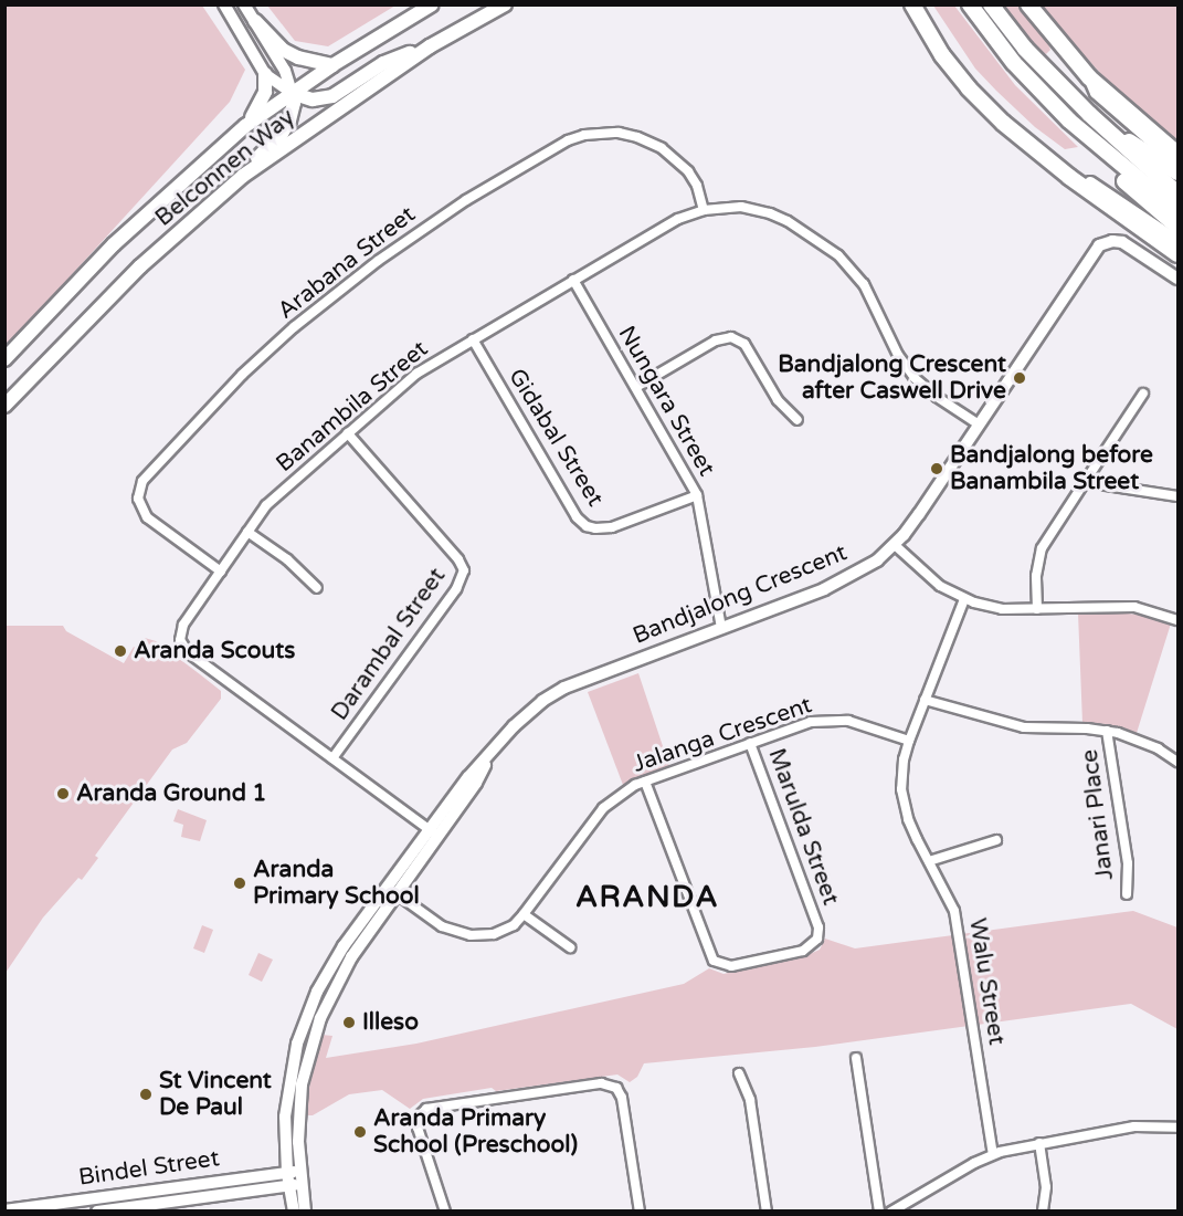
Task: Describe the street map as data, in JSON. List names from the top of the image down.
{
  "streets": {
    "main road": ["Belconnen Way"],
    "street": [
      "Arabana Street",
      "Nungara Street",
      "Banambila Street",
      "Gidabal Street",
      "Bandjalong Crescent",
      "Darambal Street",
      "Jalanga Crescent",
      "Janari Place",
      "Marulda Street",
      "Walu Street",
      "Bindel Street"
    ]
  },
  "crossings": [
    ["Arabana Street", "Banambila Street"],
    ["Nungara Street", "Banambila Street"],
    ["Nungara Street", "Gidabal Street"],
    ["Nungara Street", "Bandjalong Crescent"],
    ["Banambila Street", "Gidabal Street"],
    ["Banambila Street", "Bandjalong Crescent"],
    ["Banambila Street", "Darambal Street"],
    ["Bandjalong Crescent", "Jalanga Crescent"],
    ["Bandjalong Crescent", "Bindel Street"],
    ["Jalanga Crescent", "Marulda Street"],
    ["Jalanga Crescent", "Walu Street"]
  ],
  "districts": ["ARANDA"],
  "places": [
    "Bandjalong Crescent after Caswell Drive",
    "Bandjalong before Banambila Street",
    "Aranda Scouts",
    "Aranda Ground 1",
    "Aranda Primary School",
    "Illeso",
    "St Vincent De Paul",
    "Aranda Primary School (Preschool)"
  ]
}
